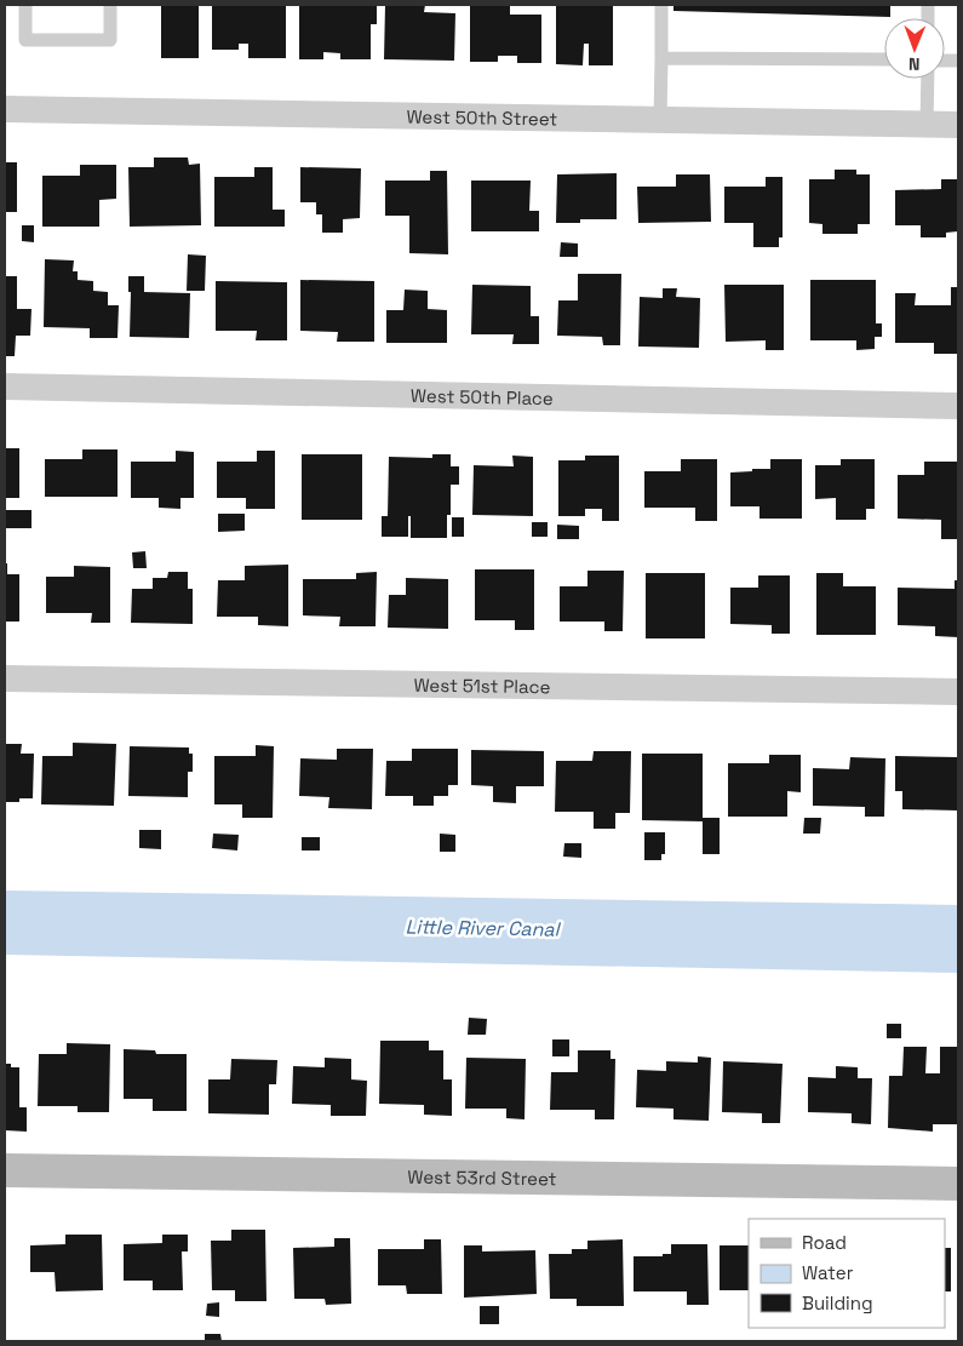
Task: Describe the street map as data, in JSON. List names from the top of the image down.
{
  "streets": {
    "street": [
      "West 50th Street",
      "West 50th Place",
      "West 51st Place",
      "West 53rd Street"
    ]
  },
  "water": ["Little River Canal"],
  "legend": ["Road", "Water", "Building"],
  "north": "bottom"
}
